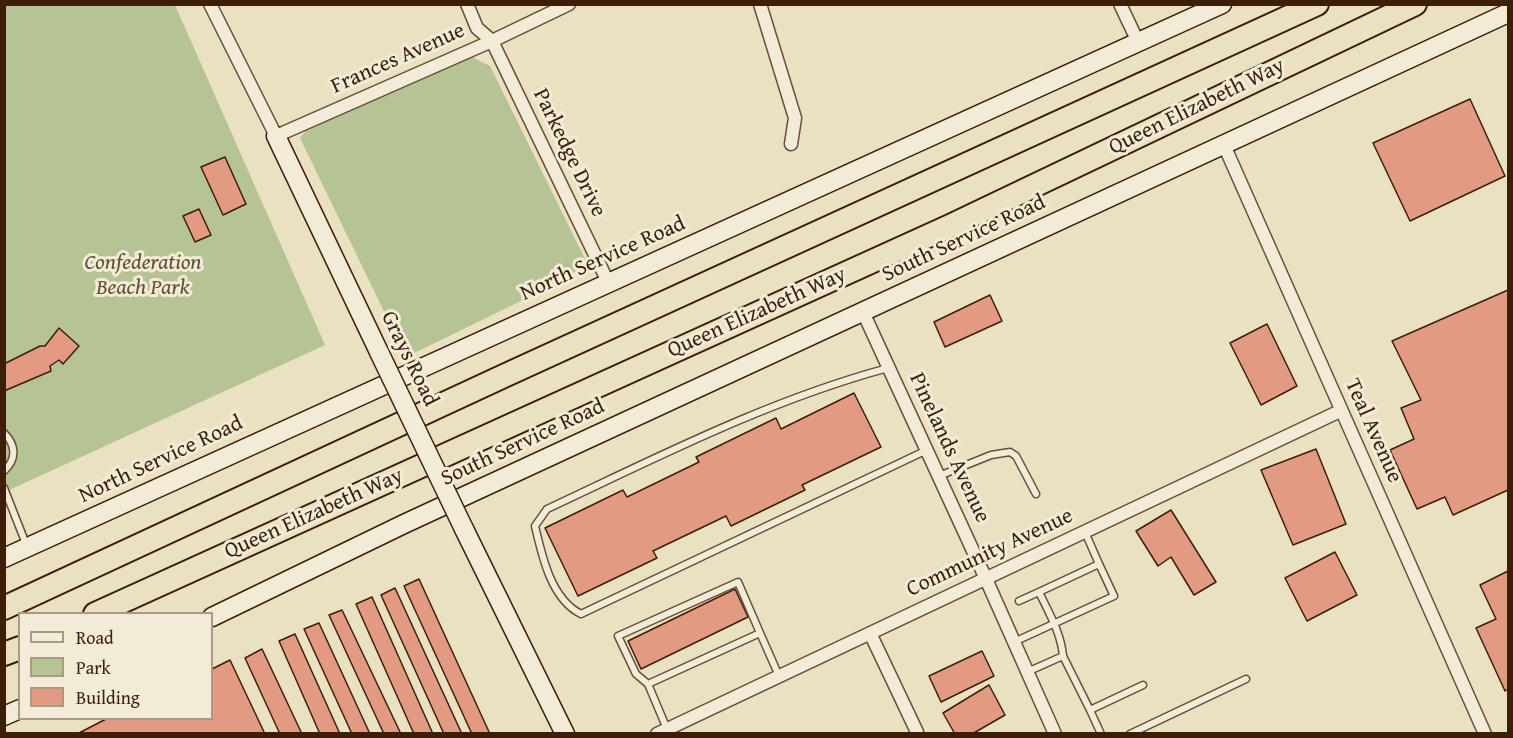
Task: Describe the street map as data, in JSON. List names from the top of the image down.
{
  "streets": {
    "highway": ["Queen Elizabeth Way"],
    "street": [
      "Frances Avenue",
      "Parkedge Drive",
      "South Service Road",
      "North Service Road",
      "Grays Road",
      "Teal Avenue",
      "Pinelands Avenue",
      "Community Avenue"
    ]
  },
  "crossings": [
    ["Frances Avenue", "Parkedge Drive"],
    ["Frances Avenue", "Grays Road"],
    ["Parkedge Drive", "North Service Road"],
    ["South Service Road", "Teal Avenue"],
    ["South Service Road", "Pinelands Avenue"],
    ["Teal Avenue", "Community Avenue"],
    ["Pinelands Avenue", "Community Avenue"]
  ],
  "parks": ["Confederation Beach Park"],
  "legend": ["Road", "Park", "Building"]
}
